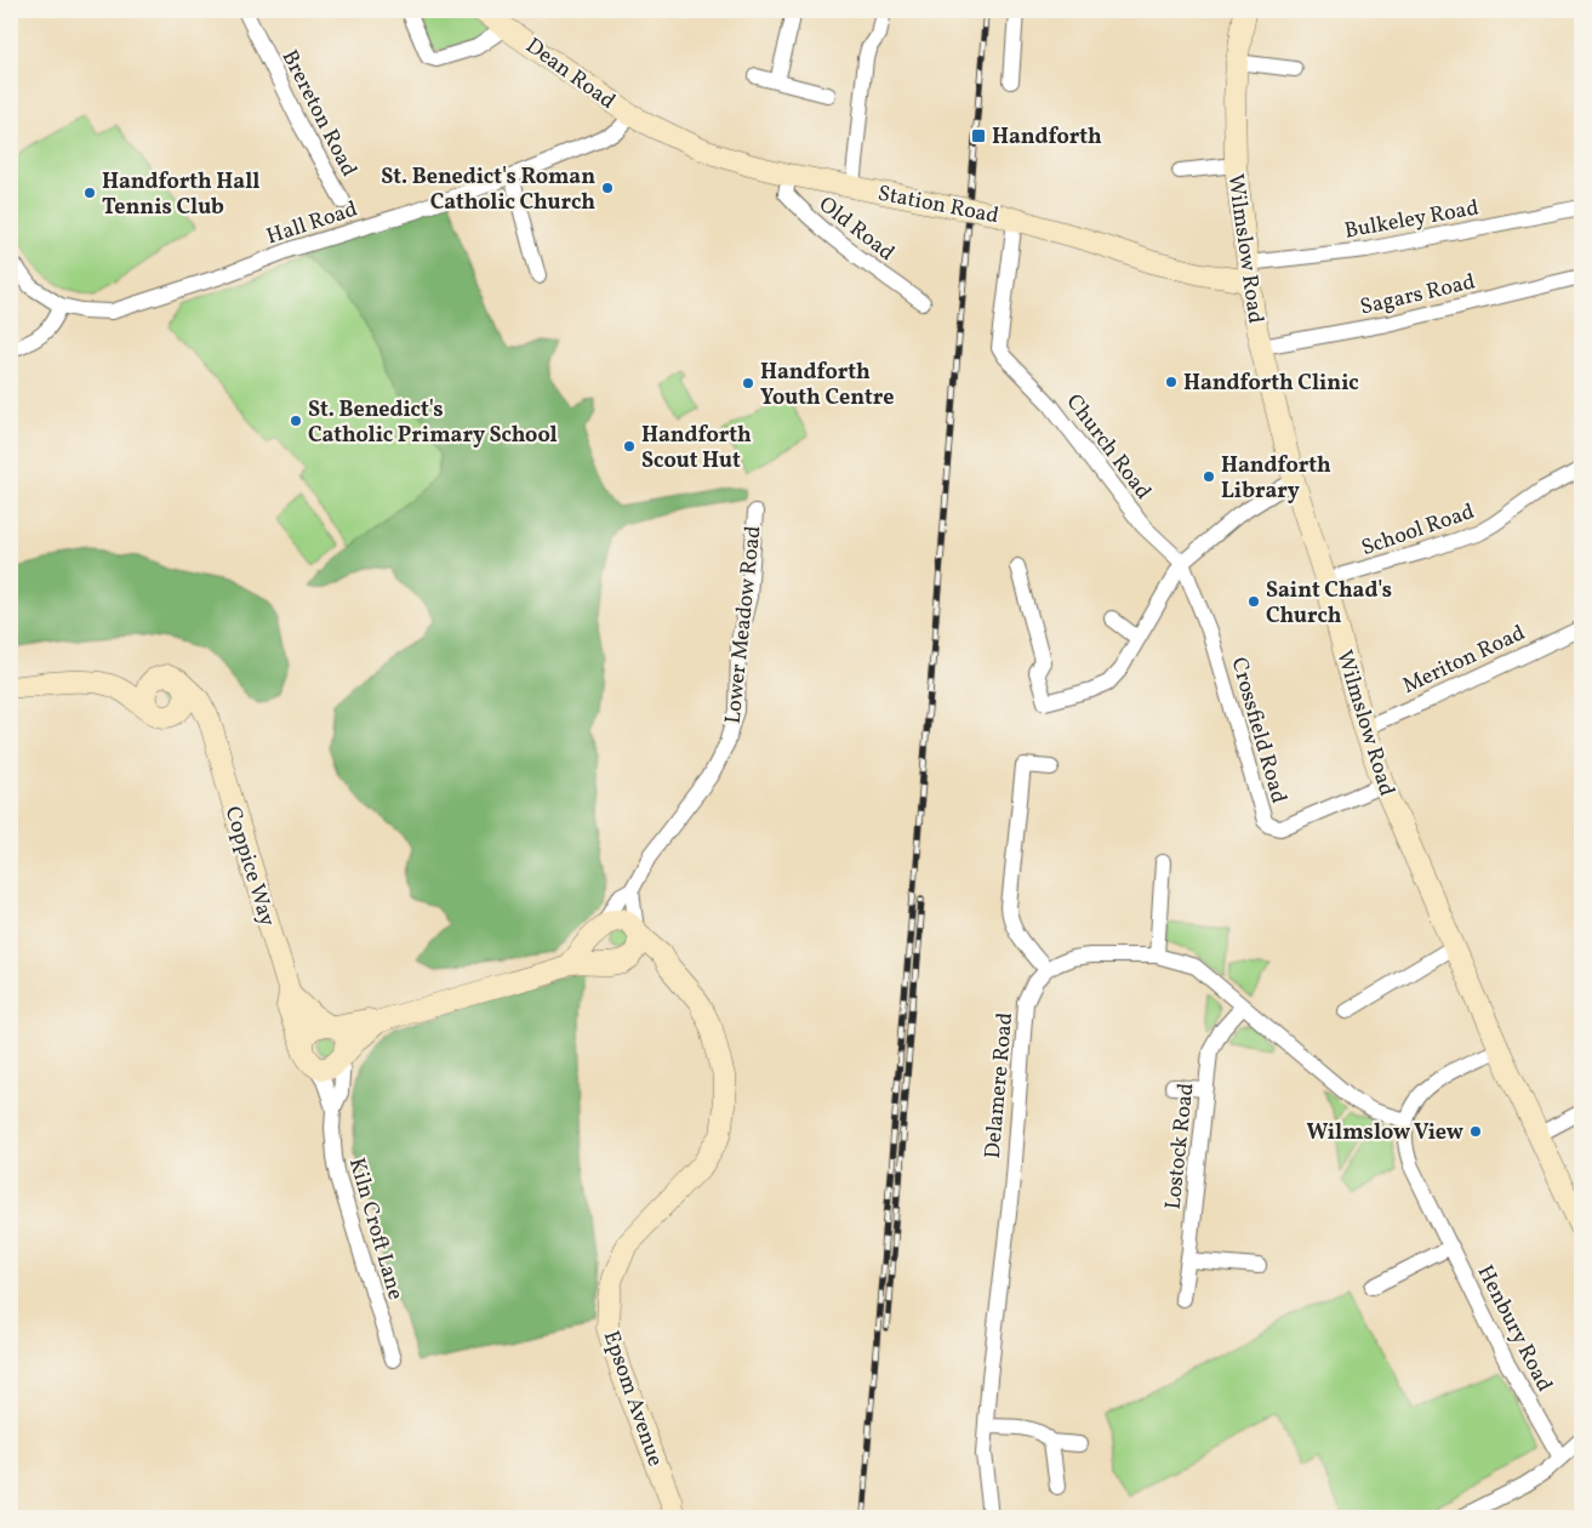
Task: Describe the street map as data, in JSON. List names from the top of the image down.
{
  "streets": {
    "street": [
      "Dean Road",
      "Brereton Road",
      "Station Road",
      "Bulkeley Road",
      "Hall Road",
      "Old Road",
      "Wilmslow Road",
      "Sagars Road",
      "Church Road",
      "School Road",
      "Lower Meadow Road",
      "Meriton Road",
      "Crossfield Road",
      "Coppice Way",
      "Delamere Road",
      "Lostock Road",
      "Kiln Croft Lane",
      "Henbury Road",
      "Epsom Avenue"
    ]
  },
  "crossings": [
    ["Dean Road", "Station Road"],
    ["Dean Road", "Hall Road"],
    ["Station Road", "Bulkeley Road"],
    ["Station Road", "Hall Road"],
    ["Station Road", "Old Road"],
    ["Station Road", "Wilmslow Road"],
    ["Station Road", "Church Road"],
    ["Bulkeley Road", "Wilmslow Road"],
    ["Wilmslow Road", "Sagars Road"],
    ["Wilmslow Road", "School Road"],
    ["Wilmslow Road", "Meriton Road"],
    ["Wilmslow Road", "Crossfield Road"],
    ["Church Road", "Crossfield Road"],
    ["Lower Meadow Road", "Epsom Avenue"],
    ["Coppice Way", "Kiln Croft Lane"]
  ],
  "places": {
    "transit": ["Handforth"],
    "other": [
      "St. Benedict's Roman Catholic Church",
      "Handforth Hall Tennis Club",
      "Handforth Clinic",
      "Handforth Youth Centre",
      "St. Benedict's Catholic Primary School",
      "Handforth Scout Hut",
      "Handforth Library",
      "Saint Chad's Church",
      "Wilmslow View"
    ]
  }
}
